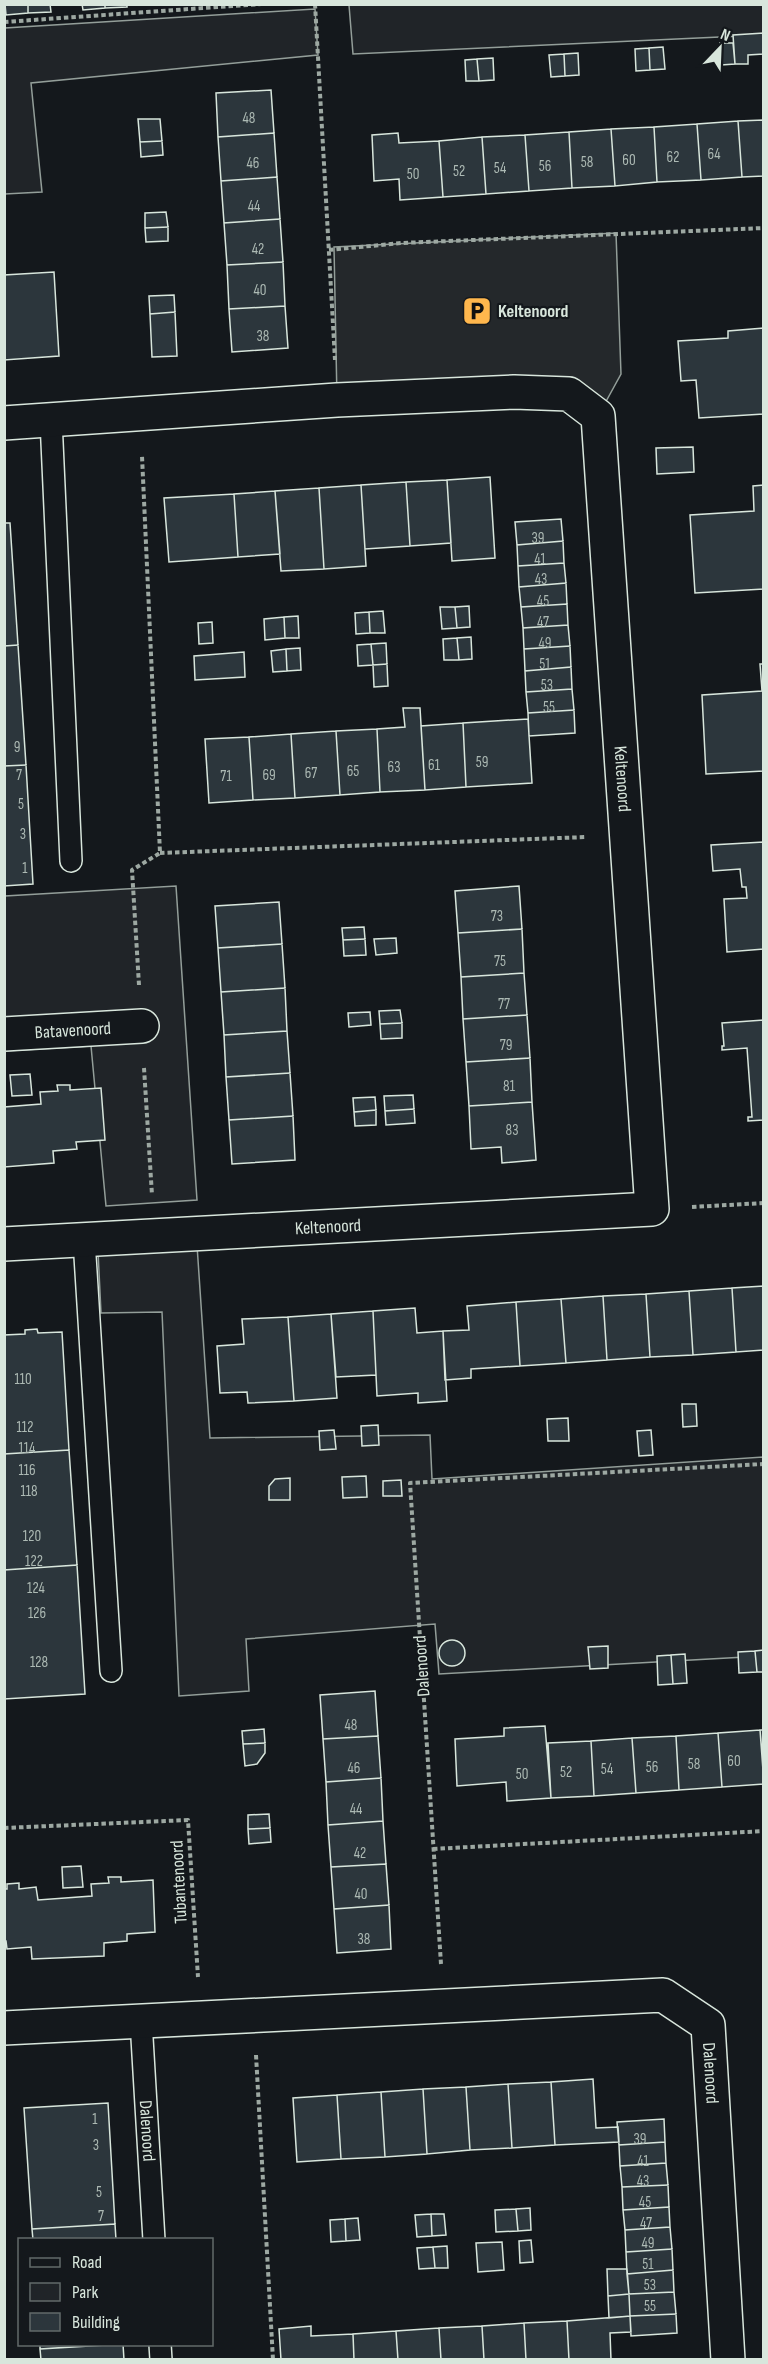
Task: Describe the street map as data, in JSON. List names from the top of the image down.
{
  "streets": {
    "street": ["Keltenoord", "Batavenoord", "Dalenoord"],
    "path": ["Tubantenoord"]
  },
  "crossings": [
    ["Dalenoord", "Tubantenoord"]
  ],
  "places": {
    "parking": ["Keltenoord"]
  },
  "house_numbers": [
    "48",
    "64",
    "62",
    "60",
    "58",
    "46",
    "56",
    "54",
    "52",
    "50",
    "44",
    "42",
    "40",
    "38",
    "39",
    "41",
    "43",
    "45",
    "47",
    "49",
    "51",
    "53",
    "55",
    "9",
    "59",
    "61",
    "63",
    "65",
    "67",
    "7",
    "69",
    "71",
    "5",
    "3",
    "1",
    "73",
    "75",
    "77",
    "79",
    "81",
    "83",
    "110",
    "112",
    "114",
    "116",
    "118",
    "120",
    "122",
    "124",
    "126",
    "128",
    "48",
    "60",
    "58",
    "56",
    "46",
    "54",
    "52",
    "50",
    "44",
    "42",
    "40",
    "38",
    "1",
    "39",
    "3",
    "41",
    "43",
    "5",
    "45",
    "7",
    "47",
    "49",
    "51",
    "53",
    "55"
  ],
  "legend": ["Road", "Park", "Building"],
  "north": "top right"
}
